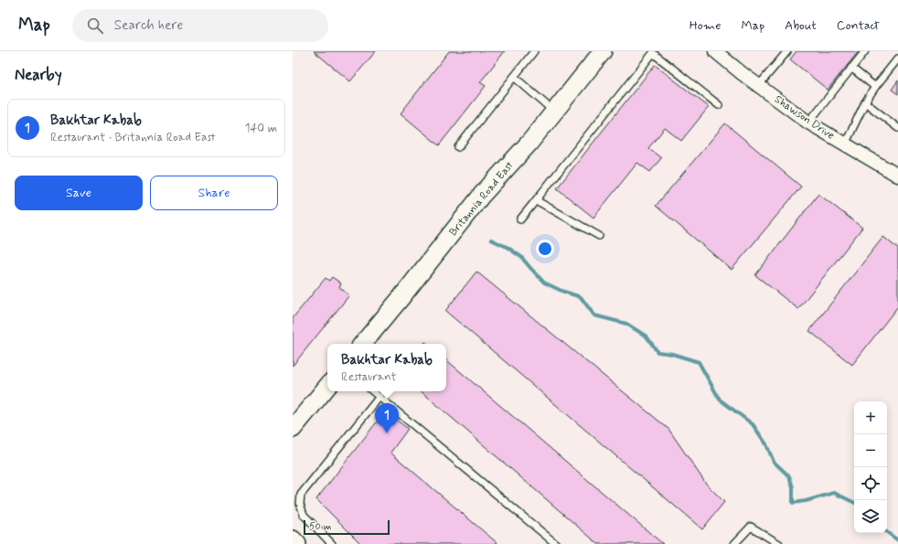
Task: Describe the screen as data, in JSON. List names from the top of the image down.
{
  "streets": {
    "street": ["Shawson Drive", "Britannia Road East"]
  },
  "scale_bar": "50 m",
  "page": {
    "header": "Map",
    "search": "Search here",
    "nav": [
      "Home",
      "Map",
      "About",
      "Contact"
    ],
    "heading": "Nearby",
    "list": [
      {
        "mark": "1",
        "name": "Bakhtar Kabab",
        "note": "Restaurant · Britannia Road East",
        "value": "140 m"
      }
    ],
    "buttons": ["Save", "Share"],
    "popup": ["Bakhtar Kabab", "Restaurant"],
    "map_buttons": ["+", "−"],
    "pins": "1",
    "scale": "50 m"
  }
}
